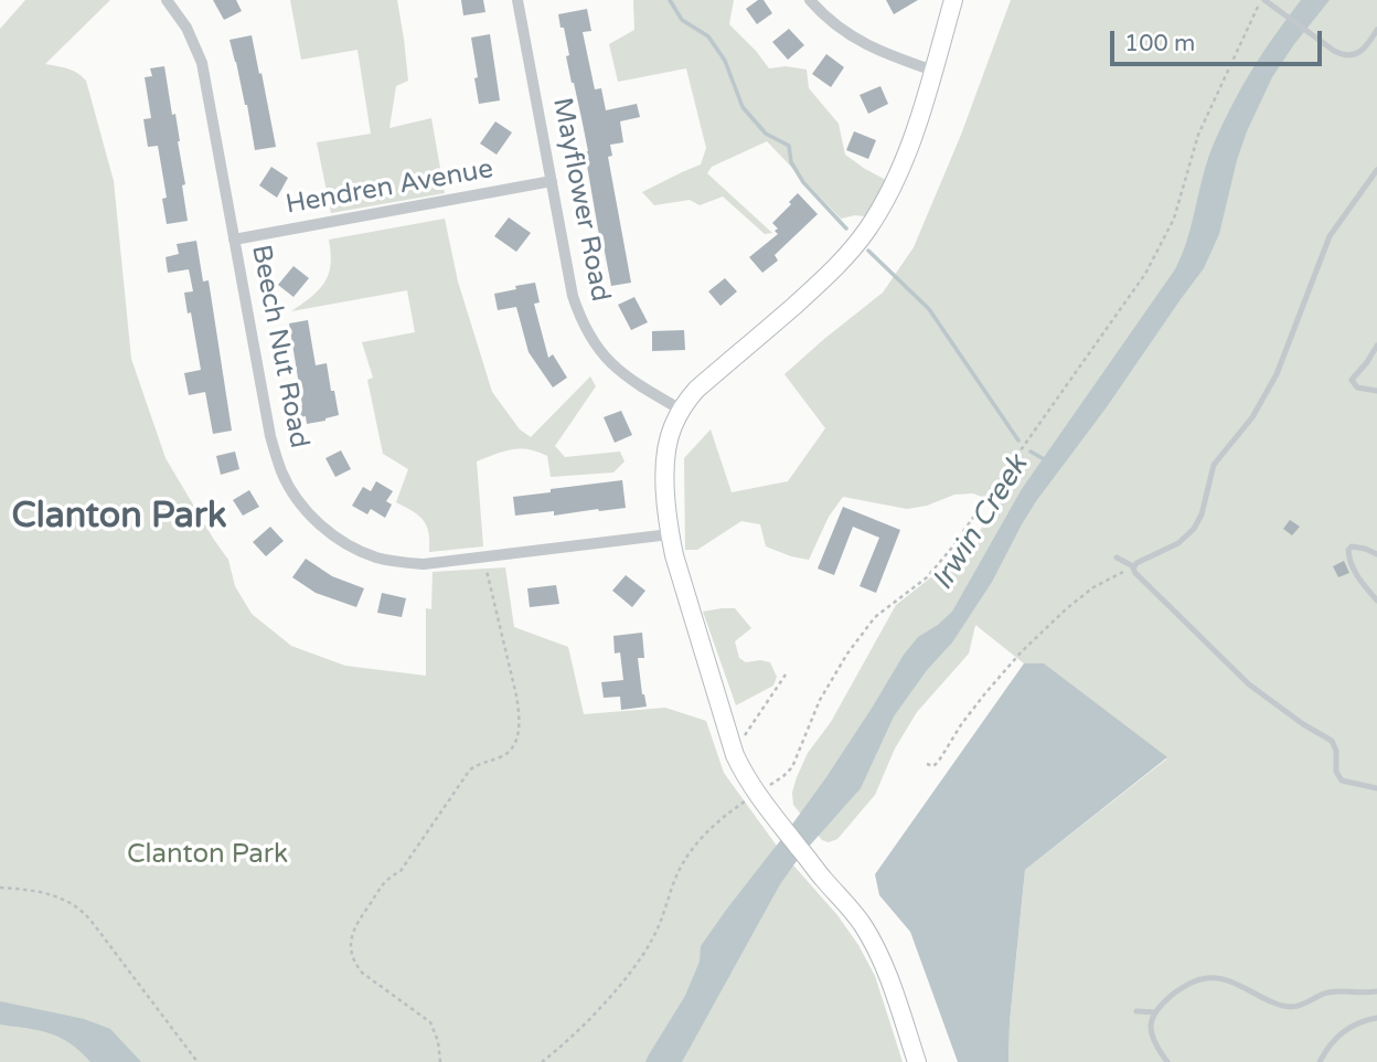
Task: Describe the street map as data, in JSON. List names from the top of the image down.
{
  "streets": {
    "street": ["Hendren Avenue", "Mayflower Road", "Beech Nut Road"]
  },
  "crossings": [
    ["Hendren Avenue", "Mayflower Road"],
    ["Hendren Avenue", "Beech Nut Road"]
  ],
  "districts": ["Clanton Park"],
  "water": ["Irwin Creek"],
  "parks": ["Clanton Park"],
  "scale_bar": "100 m"
}
